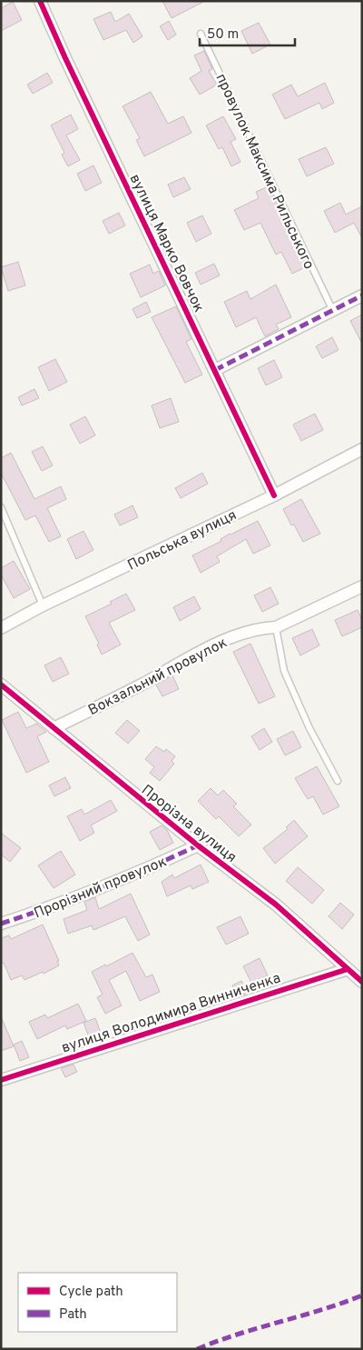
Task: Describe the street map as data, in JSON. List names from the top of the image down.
{
  "streets": {
    "street": [
      "вулиця Марко Вовчок",
      "Польська вулиця",
      "Вокзальний провулок",
      "Прорізна вулиця",
      "Прорізний провулок",
      "вулиця Володимира Винниченка"
    ],
    "lane": ["провулок Максима Рильського"]
  },
  "crossings": [
    ["вулиця Марко Вовчок", "Польська вулиця"],
    ["Вокзальний провулок", "Прорізна вулиця"],
    ["Прорізна вулиця", "Прорізний провулок"],
    ["Прорізна вулиця", "вулиця Володимира Винниченка"]
  ],
  "legend": ["Cycle path", "Path"],
  "scale_bar": "50 m"
}
